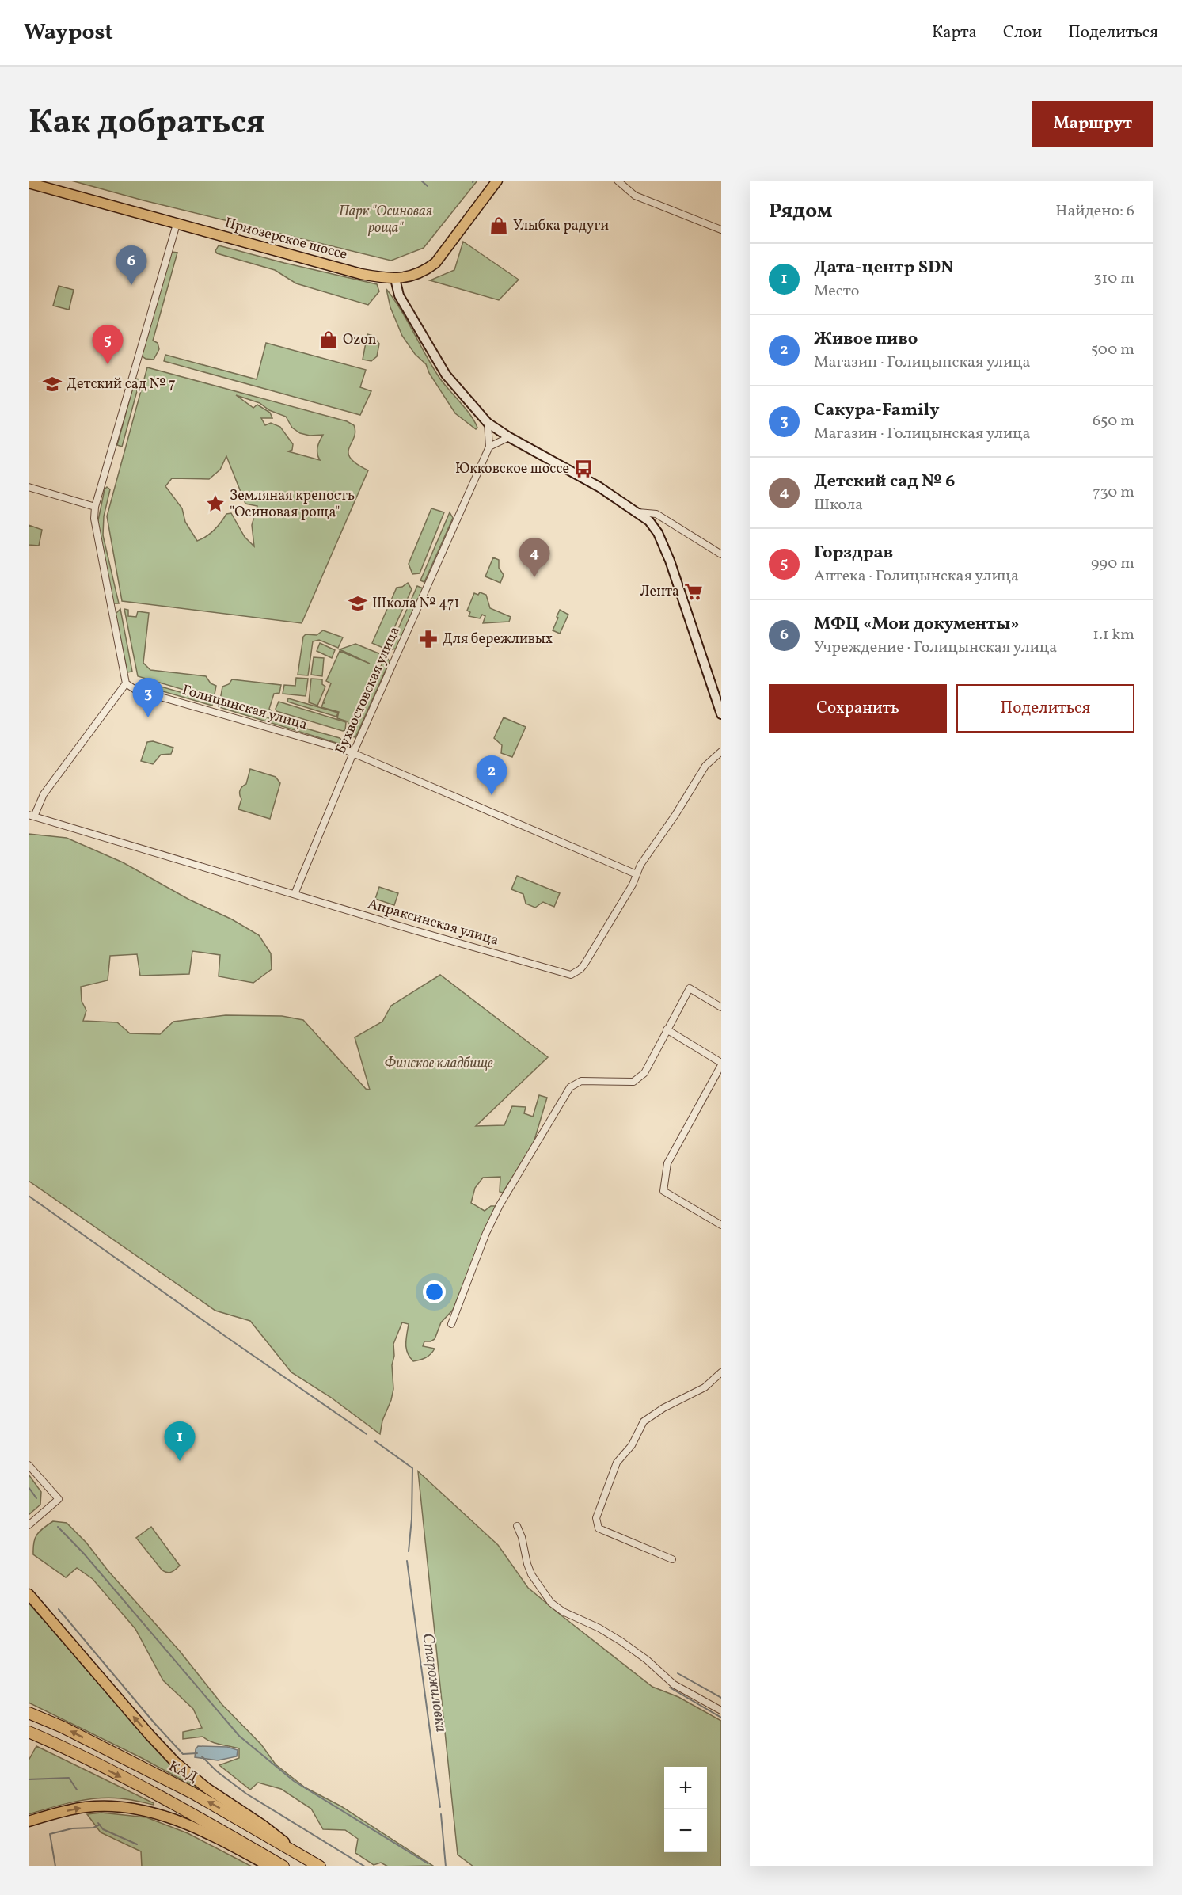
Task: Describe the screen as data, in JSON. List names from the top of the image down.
{
  "streets": {
    "highway": ["КАД"],
    "main road": ["Приозерское шоссе"],
    "street": ["Бухвостовская улица", "Голицынская улица", "Апраксинская улица"]
  },
  "crossings": [
    ["Бухвостовская улица", "Голицынская улица"],
    ["Бухвостовская улица", "Апраксинская улица"],
    ["Голицынская улица", "Апраксинская улица"]
  ],
  "water": ["Старожиловка"],
  "parks": ["Парк \"Осиновая роща\"", "Финское кладбище"],
  "places": {
    "shop": ["Улыбка радуги", "Ozon"],
    "school or university": ["Детский сад № 7", "Школа № 471"],
    "bus stop": ["Юкковское шоссе"],
    "place": ["Земляная крепость \"Осиновая роща\""],
    "supermarket": ["Лента"],
    "pharmacy": ["Для бережливых"]
  },
  "page": {
    "header": "Waypost",
    "nav": ["Карта", "Слои", "Поделиться"],
    "title": "Как добраться",
    "buttons": [
      "Маршрут",
      ["Сохранить", "Поделиться"]
    ],
    "heading": ["Рядом", "Найдено: 6"],
    "list": [
      {
        "mark": "1",
        "name": "Дата-центр SDN",
        "note": "Место",
        "value": "310 m"
      },
      {
        "mark": "2",
        "name": "Живое пиво",
        "note": "Магазин · Голицынская улица",
        "value": "500 m"
      },
      {
        "mark": "3",
        "name": "Сакура-Family",
        "note": "Магазин · Голицынская улица",
        "value": "650 m"
      },
      {
        "mark": "4",
        "name": "Детский сад № 6",
        "note": "Школа",
        "value": "730 m"
      },
      {
        "mark": "5",
        "name": "Горздрав",
        "note": "Аптека · Голицынская улица",
        "value": "990 m"
      },
      {
        "mark": "6",
        "name": "МФЦ «Мои документы»",
        "note": "Учреждение · Голицынская улица",
        "value": "1.1 km"
      }
    ],
    "pins": [
      "6",
      "5",
      "4",
      "3",
      "2",
      "1"
    ],
    "map_buttons": ["+", "−"]
  }
}
